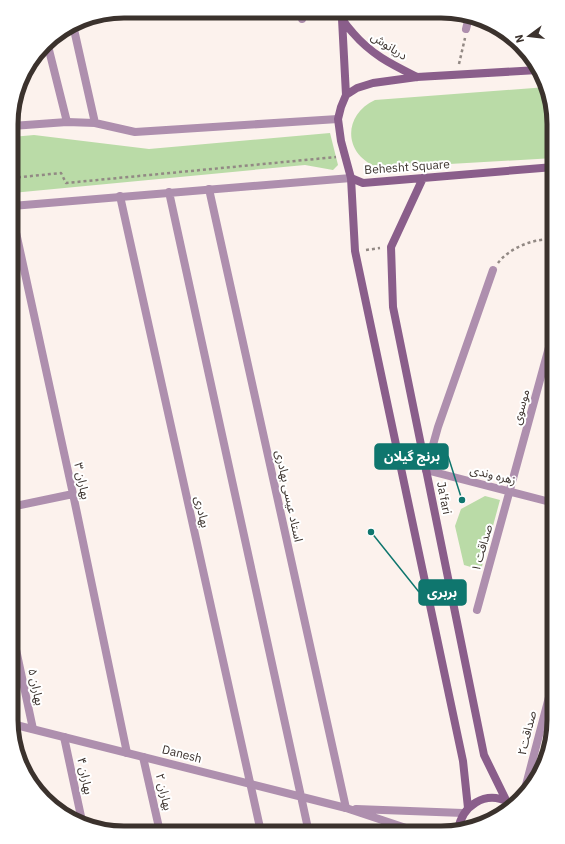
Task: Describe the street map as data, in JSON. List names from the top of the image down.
{
  "streets": {
    "main road": ["دریانوش", "Behesht Square", "Ja'fari"],
    "street": [
      "موسوی",
      "زهره وندی",
      "بهاران ۳",
      "استاد عیسی بهادری",
      "بهادری",
      "صداقت ۱",
      "بهاران ۵",
      "صداقت۲",
      "Danesh",
      "بهاران ۴",
      "بهاران ۲"
    ]
  },
  "crossings": [
    ["Behesht Square", "Ja'fari"],
    ["موسوی", "زهره وندی"],
    ["موسوی", "صداقت ۱"],
    ["زهره وندی", "Ja'fari"],
    ["زهره وندی", "صداقت ۱"],
    ["بهاران ۳", "Danesh"],
    ["استاد عیسی بهادری", "Danesh"],
    ["بهادری", "Danesh"],
    ["بهاران ۵", "Danesh"],
    ["Danesh", "بهاران ۴"],
    ["Danesh", "بهاران ۲"]
  ],
  "places": ["برنج گیلان", "بربری"],
  "north": "left"
}
